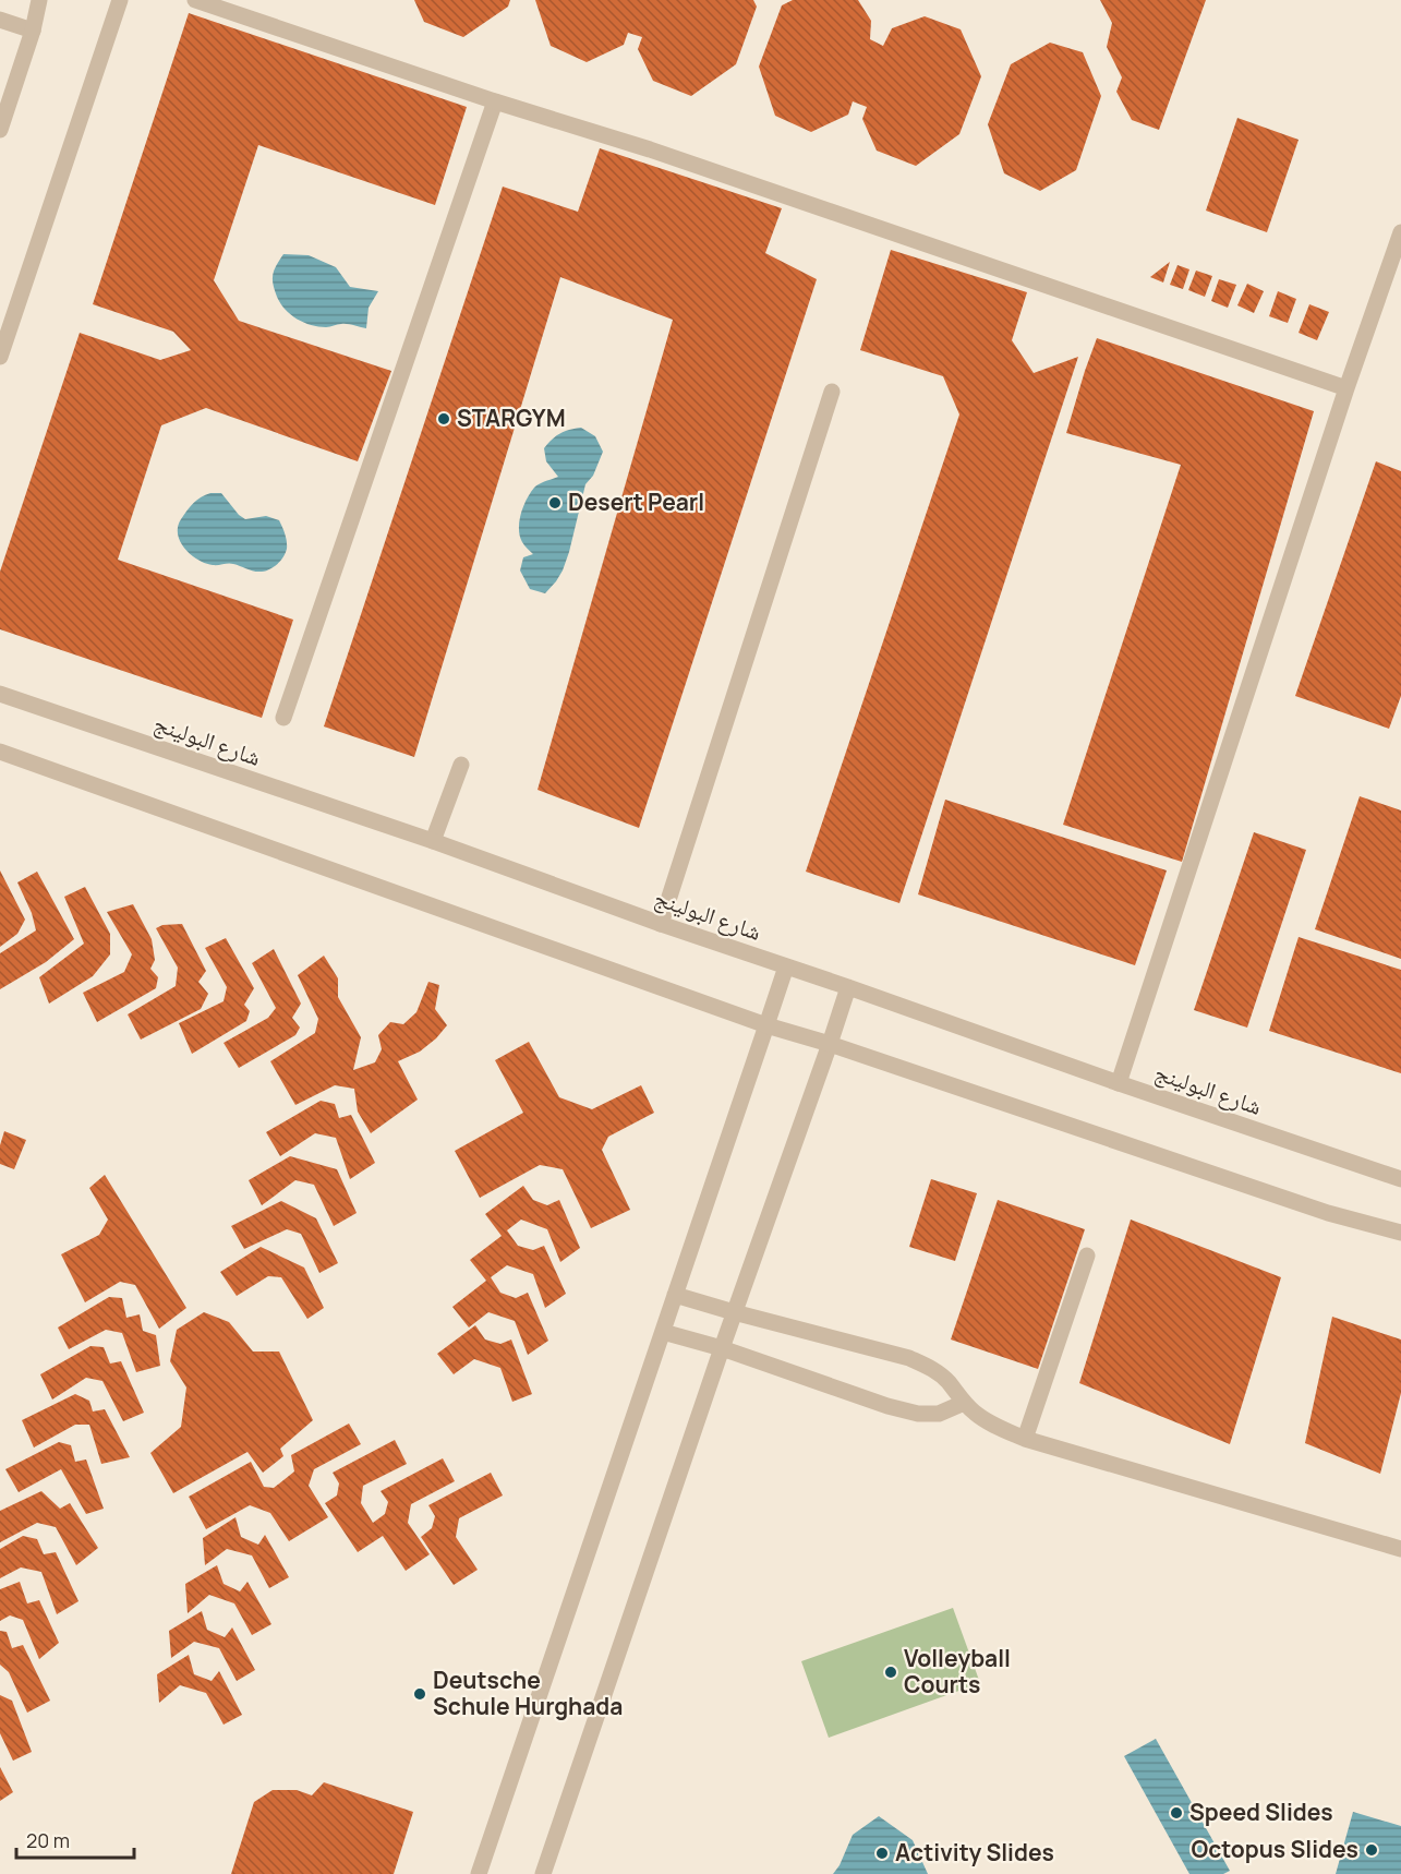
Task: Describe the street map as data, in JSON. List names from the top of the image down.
{
  "streets": {
    "street": ["شارع البولينج"]
  },
  "places": [
    "STARGYM",
    "Desert Pearl",
    "Volleyball Courts",
    "Deutsche Schule Hurghada",
    "Speed Slides",
    "Octopus Slides",
    "Activity Slides"
  ],
  "scale_bar": "20 m"
}
